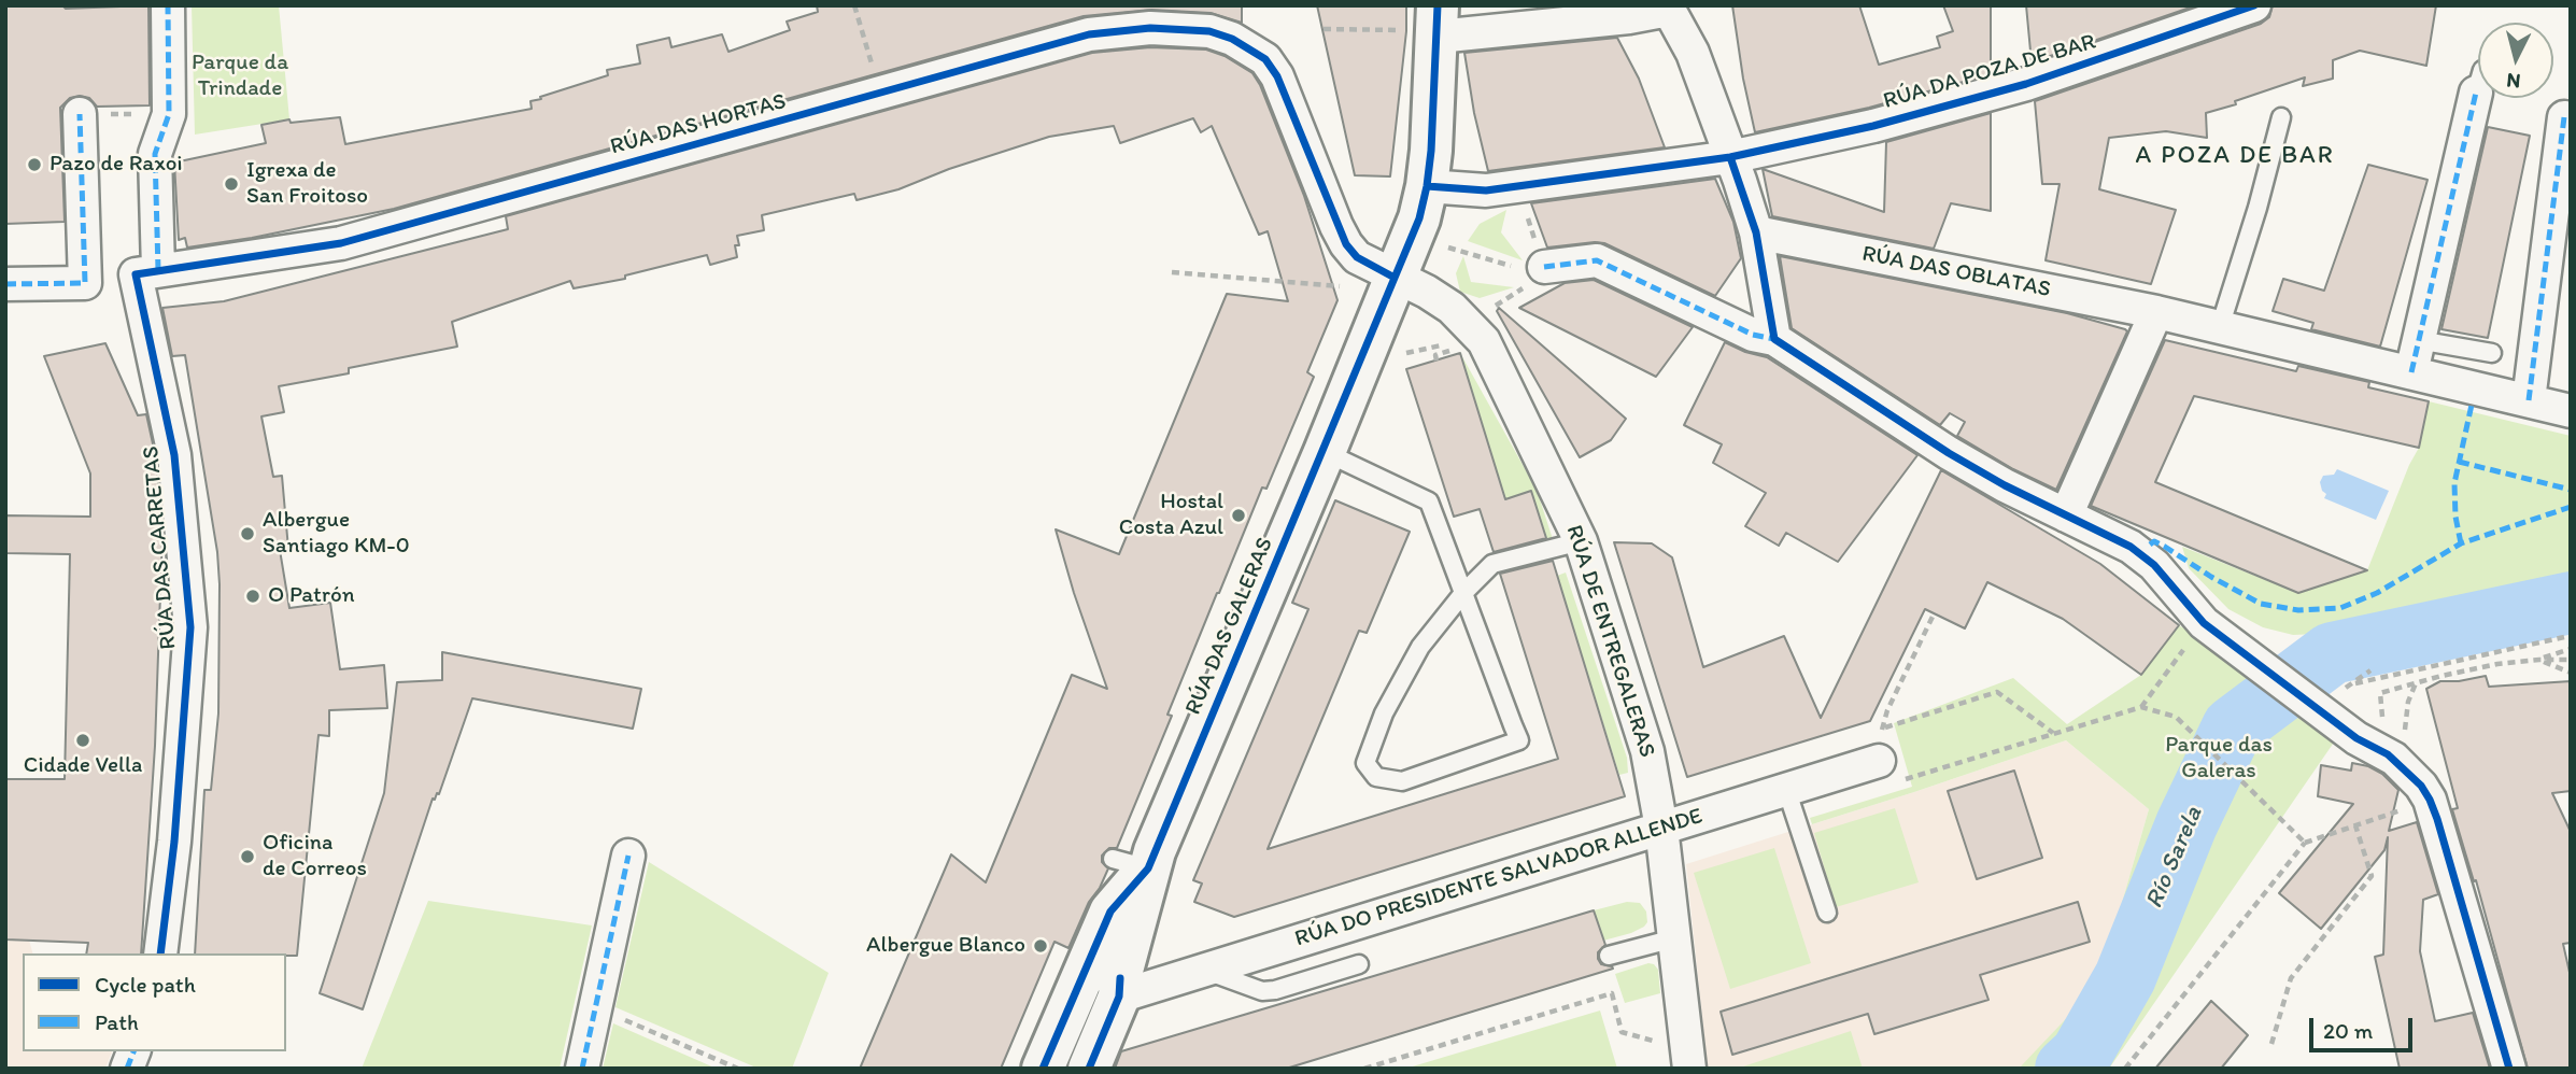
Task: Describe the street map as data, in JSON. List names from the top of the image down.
{
  "streets": {
    "main road": ["RÚA DAS GALERAS"],
    "street": [
      "RÚA DA POZA DE BAR",
      "RÚA DAS HORTAS",
      "RÚA DAS OBLATAS",
      "RÚA DAS CARRETAS",
      "RÚA DE ENTREGALERAS",
      "RÚA DO PRESIDENTE SALVADOR ALLENDE"
    ]
  },
  "crossings": [
    ["RÚA DA POZA DE BAR", "RÚA DAS GALERAS"],
    ["RÚA DAS HORTAS", "RÚA DAS CARRETAS"],
    ["RÚA DAS HORTAS", "RÚA DAS GALERAS"],
    ["RÚA DAS HORTAS", "RÚA DE ENTREGALERAS"],
    ["RÚA DAS GALERAS", "RÚA DE ENTREGALERAS"],
    ["RÚA DAS GALERAS", "RÚA DO PRESIDENTE SALVADOR ALLENDE"],
    ["RÚA DE ENTREGALERAS", "RÚA DO PRESIDENTE SALVADOR ALLENDE"]
  ],
  "districts": ["A POZA DE BAR"],
  "water": ["Río Sarela"],
  "parks": ["Parque da Trindade", "Parque das Galeras"],
  "places": [
    "Pazo de Raxoi",
    "Igrexa de San Froitoso",
    "Hostal Costa Azul",
    "Albergue Santiago KM-0",
    "O Patrón",
    "Cidade Vella",
    "Oficina de Correos",
    "Albergue Blanco"
  ],
  "legend": ["Cycle path", "Path"],
  "scale_bar": "20 m",
  "north": "bottom"
}
